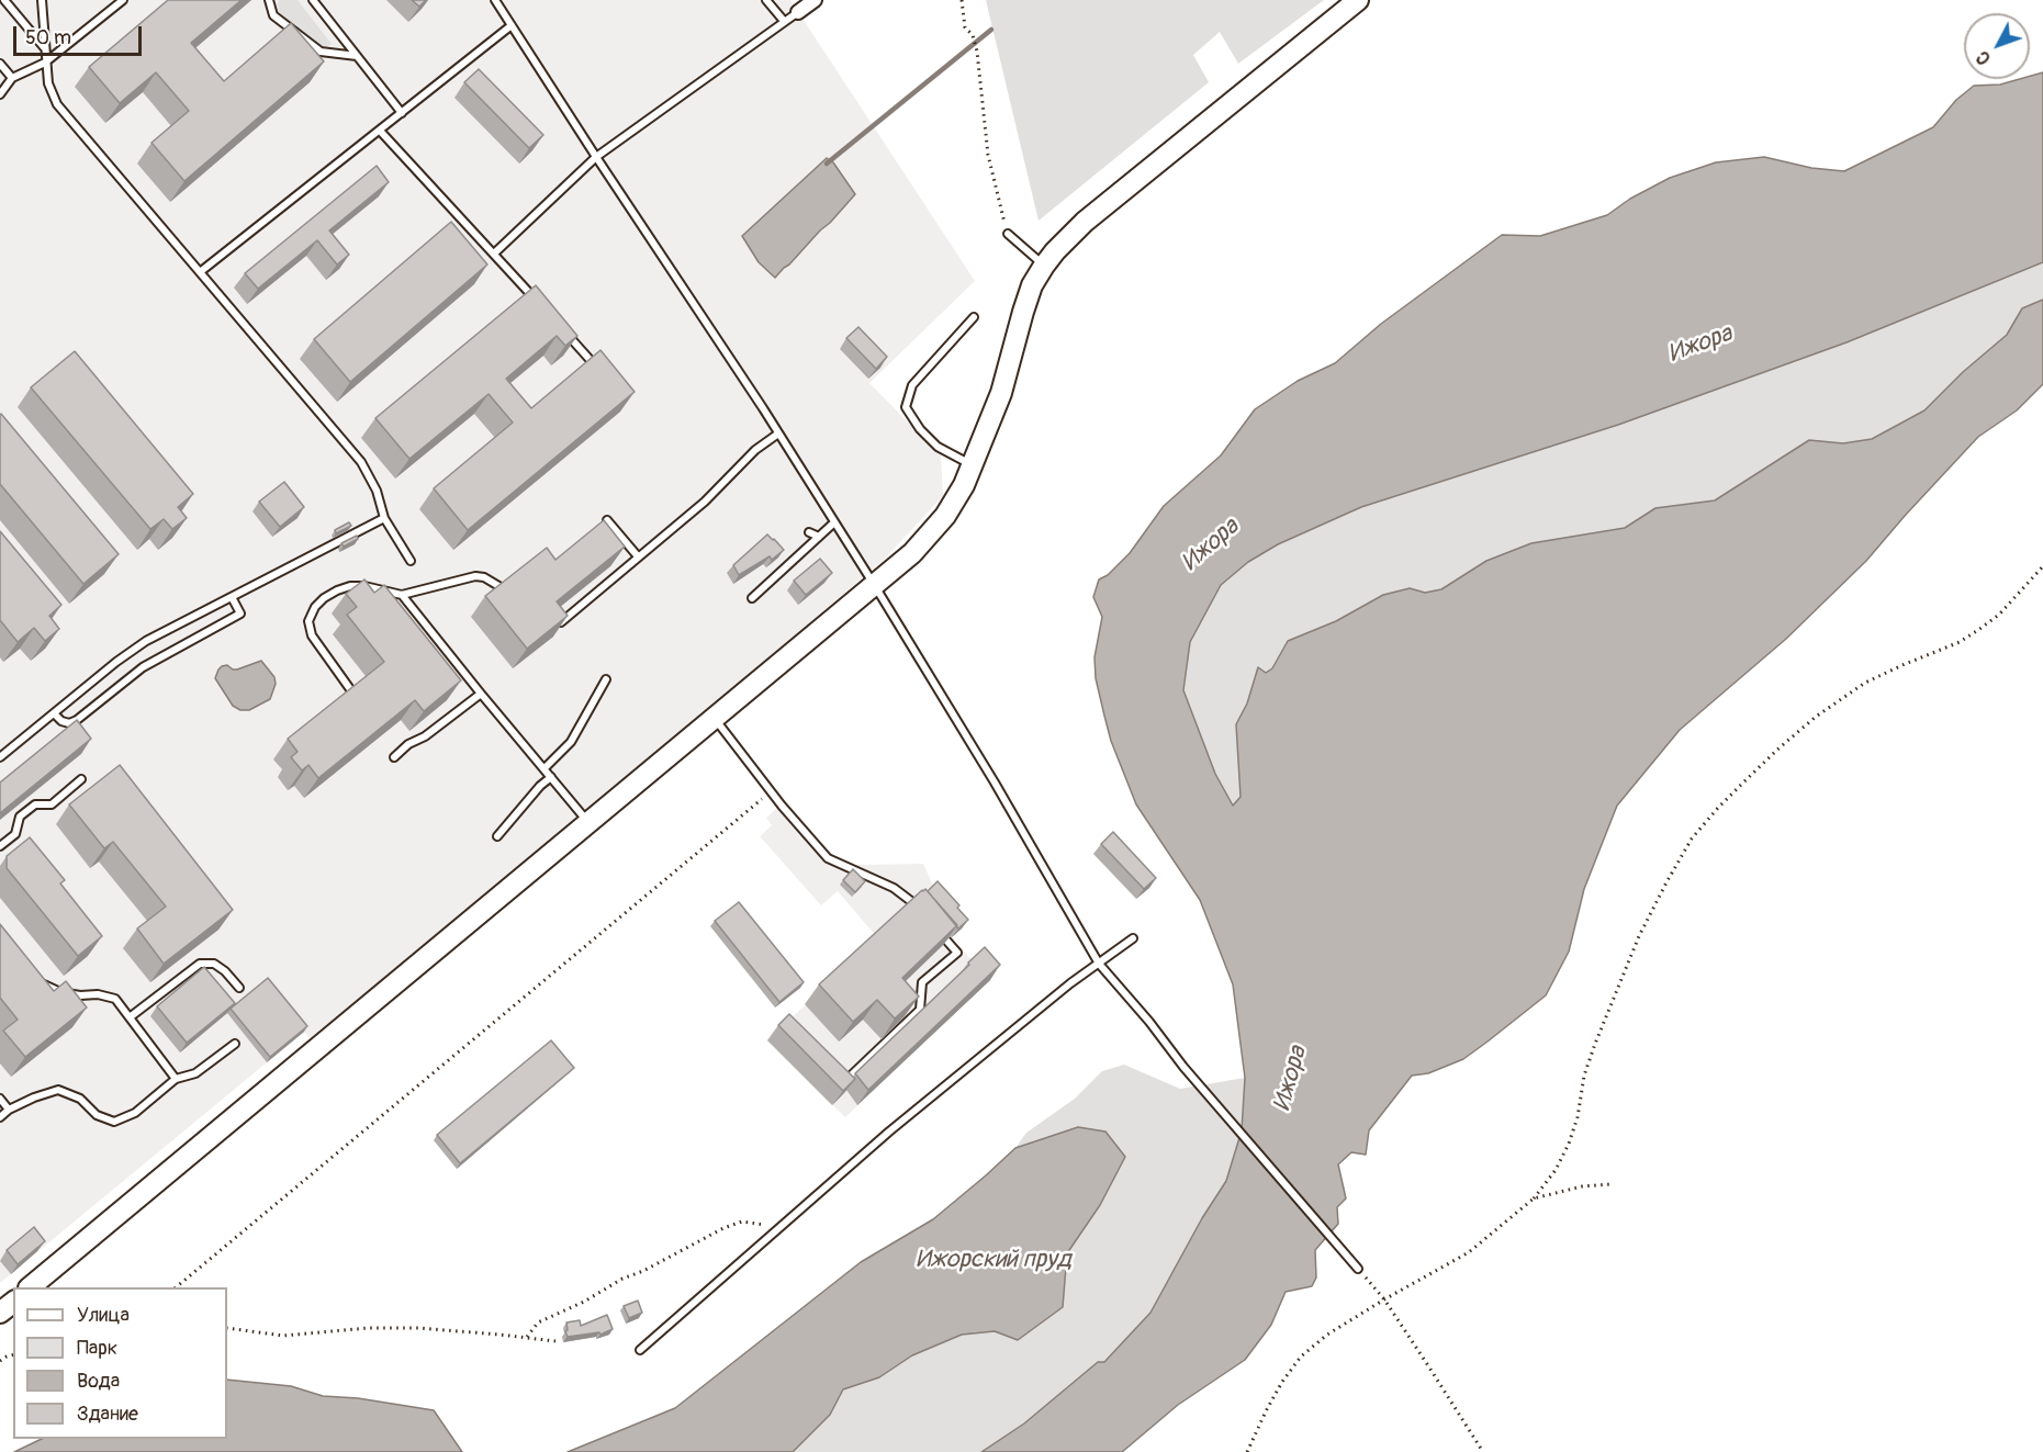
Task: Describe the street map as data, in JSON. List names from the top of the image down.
{
  "water": ["Ижора", "Ижорский пруд"],
  "legend": [
    "Улица",
    "Парк",
    "Вода",
    "Здание"
  ],
  "scale_bar": "50 m",
  "north": "bottom left"
}
